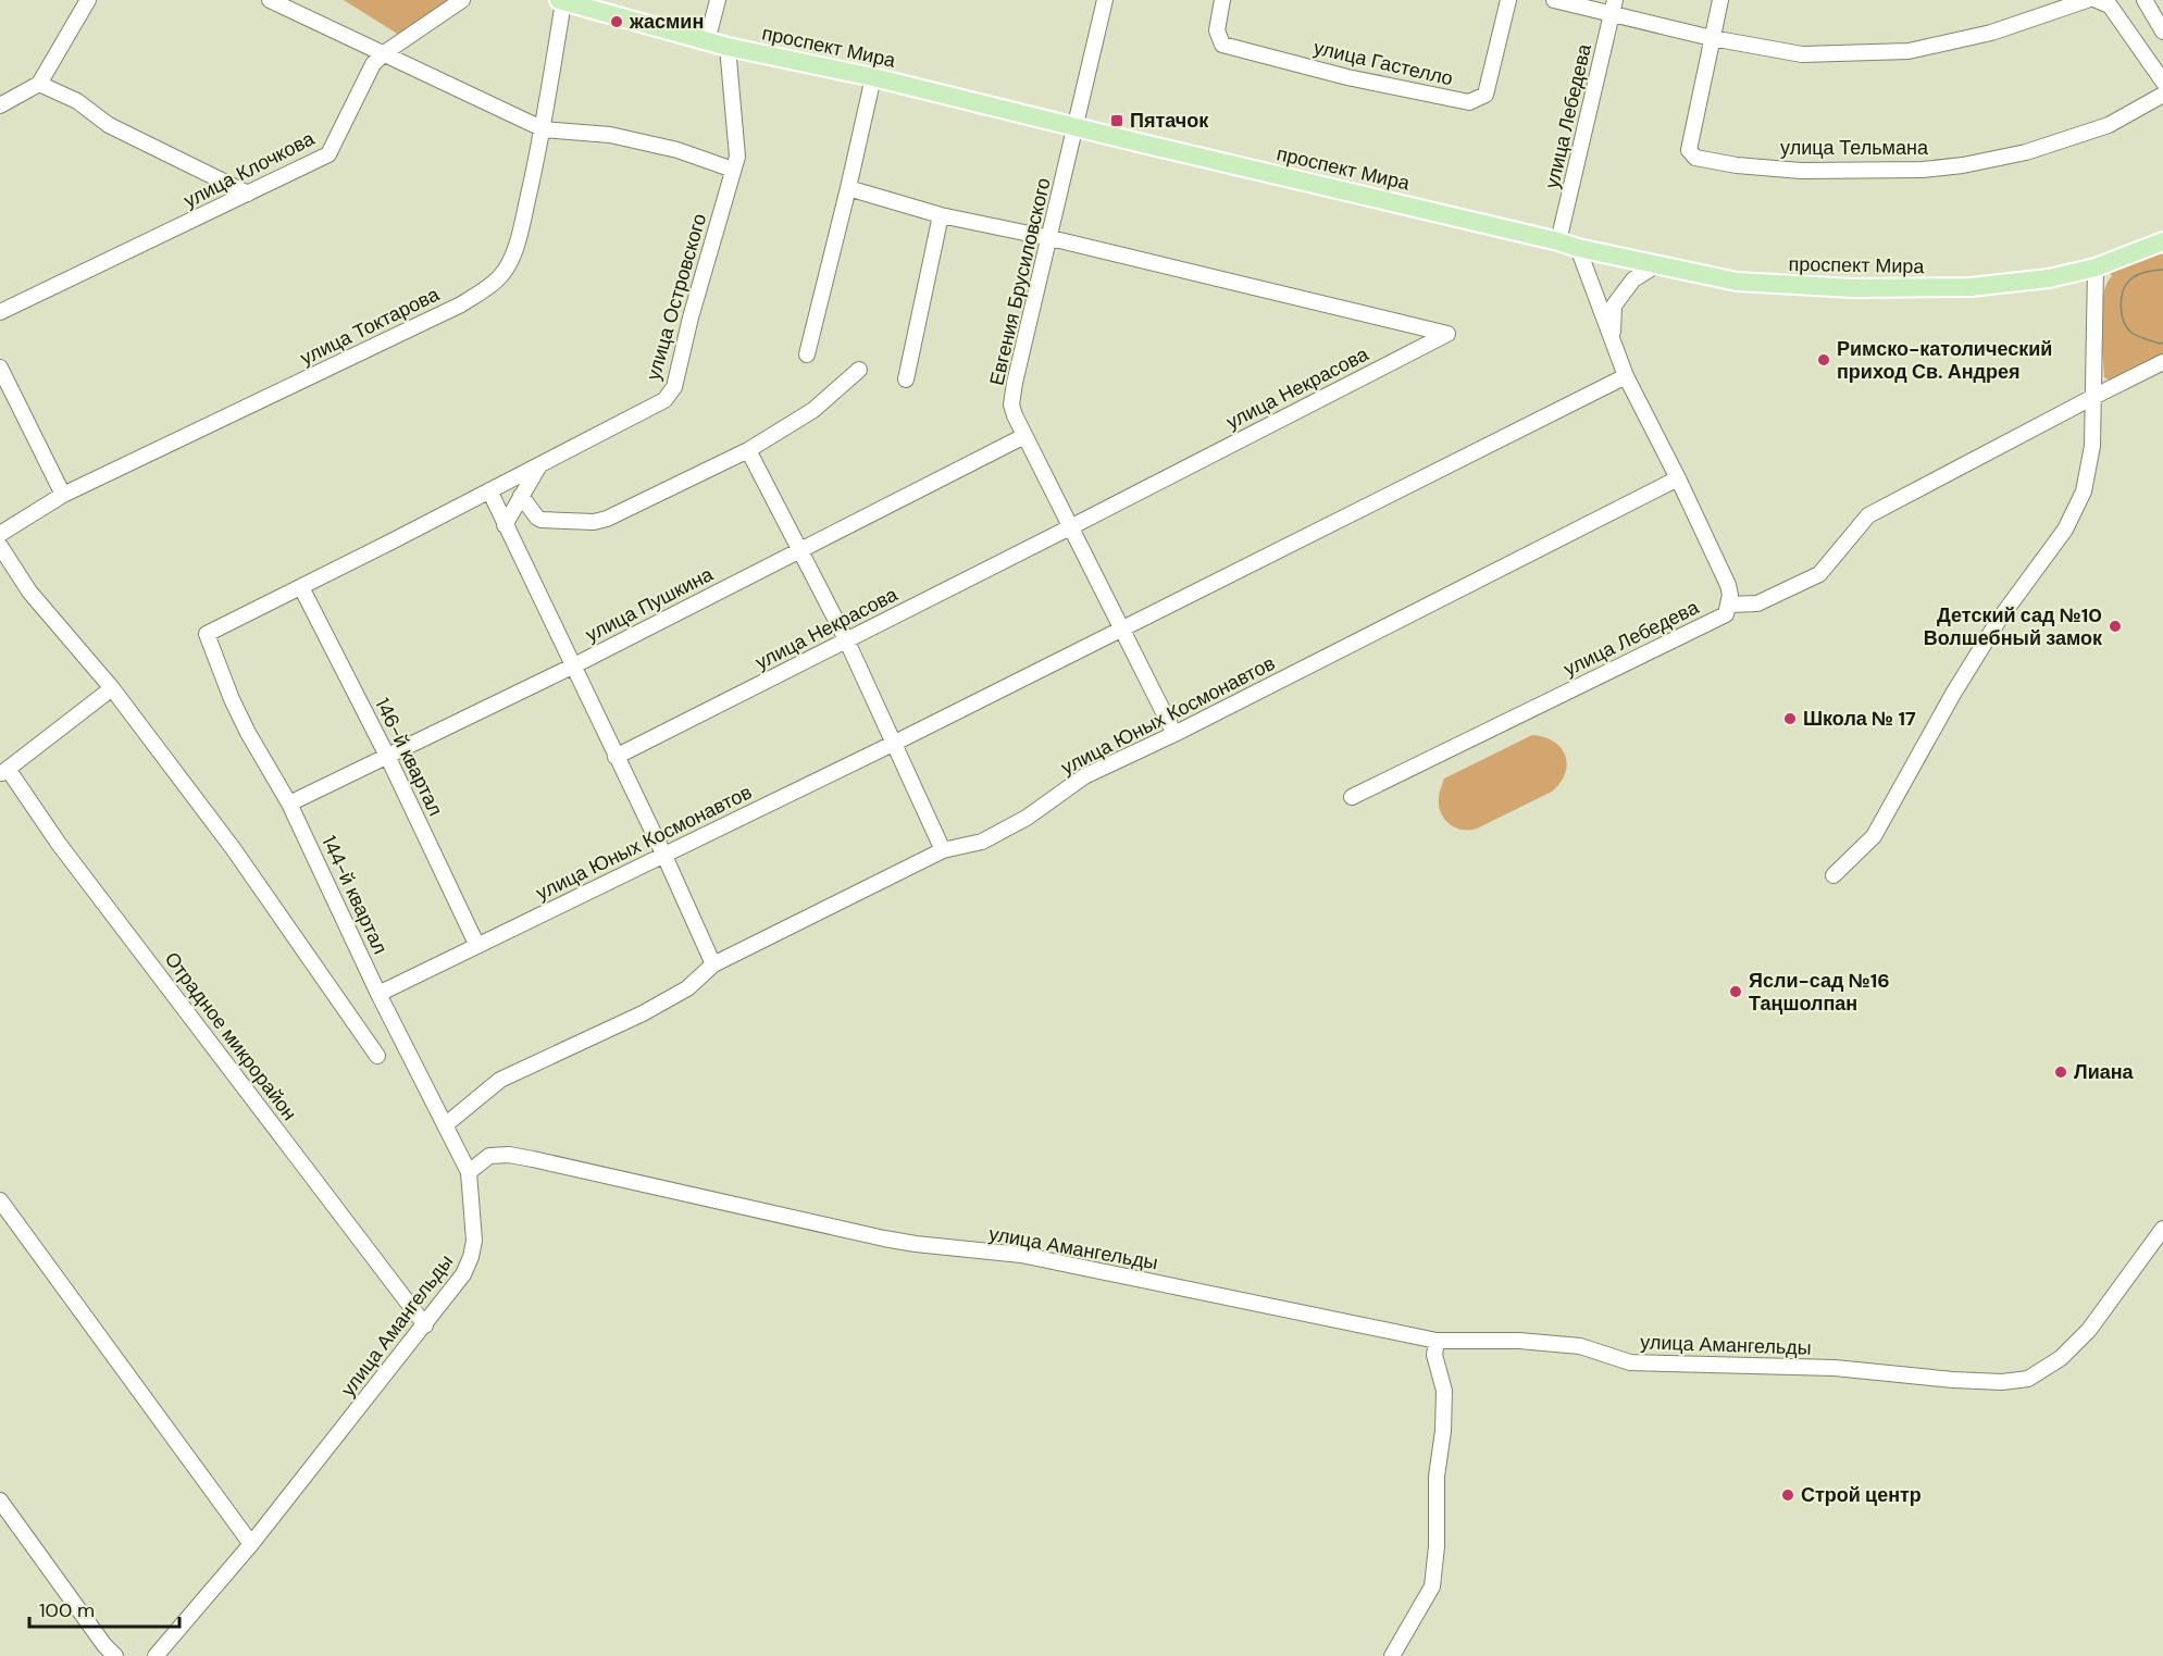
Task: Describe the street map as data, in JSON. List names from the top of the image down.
{
  "streets": {
    "main road": ["проспект Мира"],
    "street": [
      "улица Гастелло",
      "улица Лебедева",
      "улица Тельмана",
      "улица Клочкова",
      "Евгения Брусиловского",
      "улица Островского",
      "улица Токтарова",
      "улица Некрасова",
      "улица Пушкина",
      "улица Юных Космонавтов",
      "146-й квартал",
      "144-й квартал",
      "Отрадное микрорайон",
      "улица Амангельды"
    ]
  },
  "crossings": [
    ["проспект Мира", "улица Лебедева"],
    ["проспект Мира", "Евгения Брусиловского"],
    ["проспект Мира", "улица Островского"],
    ["проспект Мира", "улица Токтарова"],
    ["Евгения Брусиловского", "улица Некрасова"],
    ["Евгения Брусиловского", "улица Пушкина"],
    ["Евгения Брусиловского", "улица Юных Космонавтов"],
    ["улица Островского", "146-й квартал"],
    ["улица Островского", "144-й квартал"],
    ["улица Пушкина", "146-й квартал"],
    ["улица Пушкина", "144-й квартал"],
    ["улица Юных Космонавтов", "146-й квартал"],
    ["улица Юных Космонавтов", "144-й квартал"],
    ["144-й квартал", "улица Амангельды"],
    ["Отрадное микрорайон", "улица Амангельды"]
  ],
  "places": {
    "other": [
      "жасмин",
      "Римско-католический приход Св. Андрея",
      "Детский сад №10 Волшебный замок",
      "Школа № 17",
      "Ясли-сад №16 Таңшолпан",
      "Лиана",
      "Строй центр"
    ],
    "transit": ["Пятачок"]
  },
  "scale_bar": "100 m"
}
